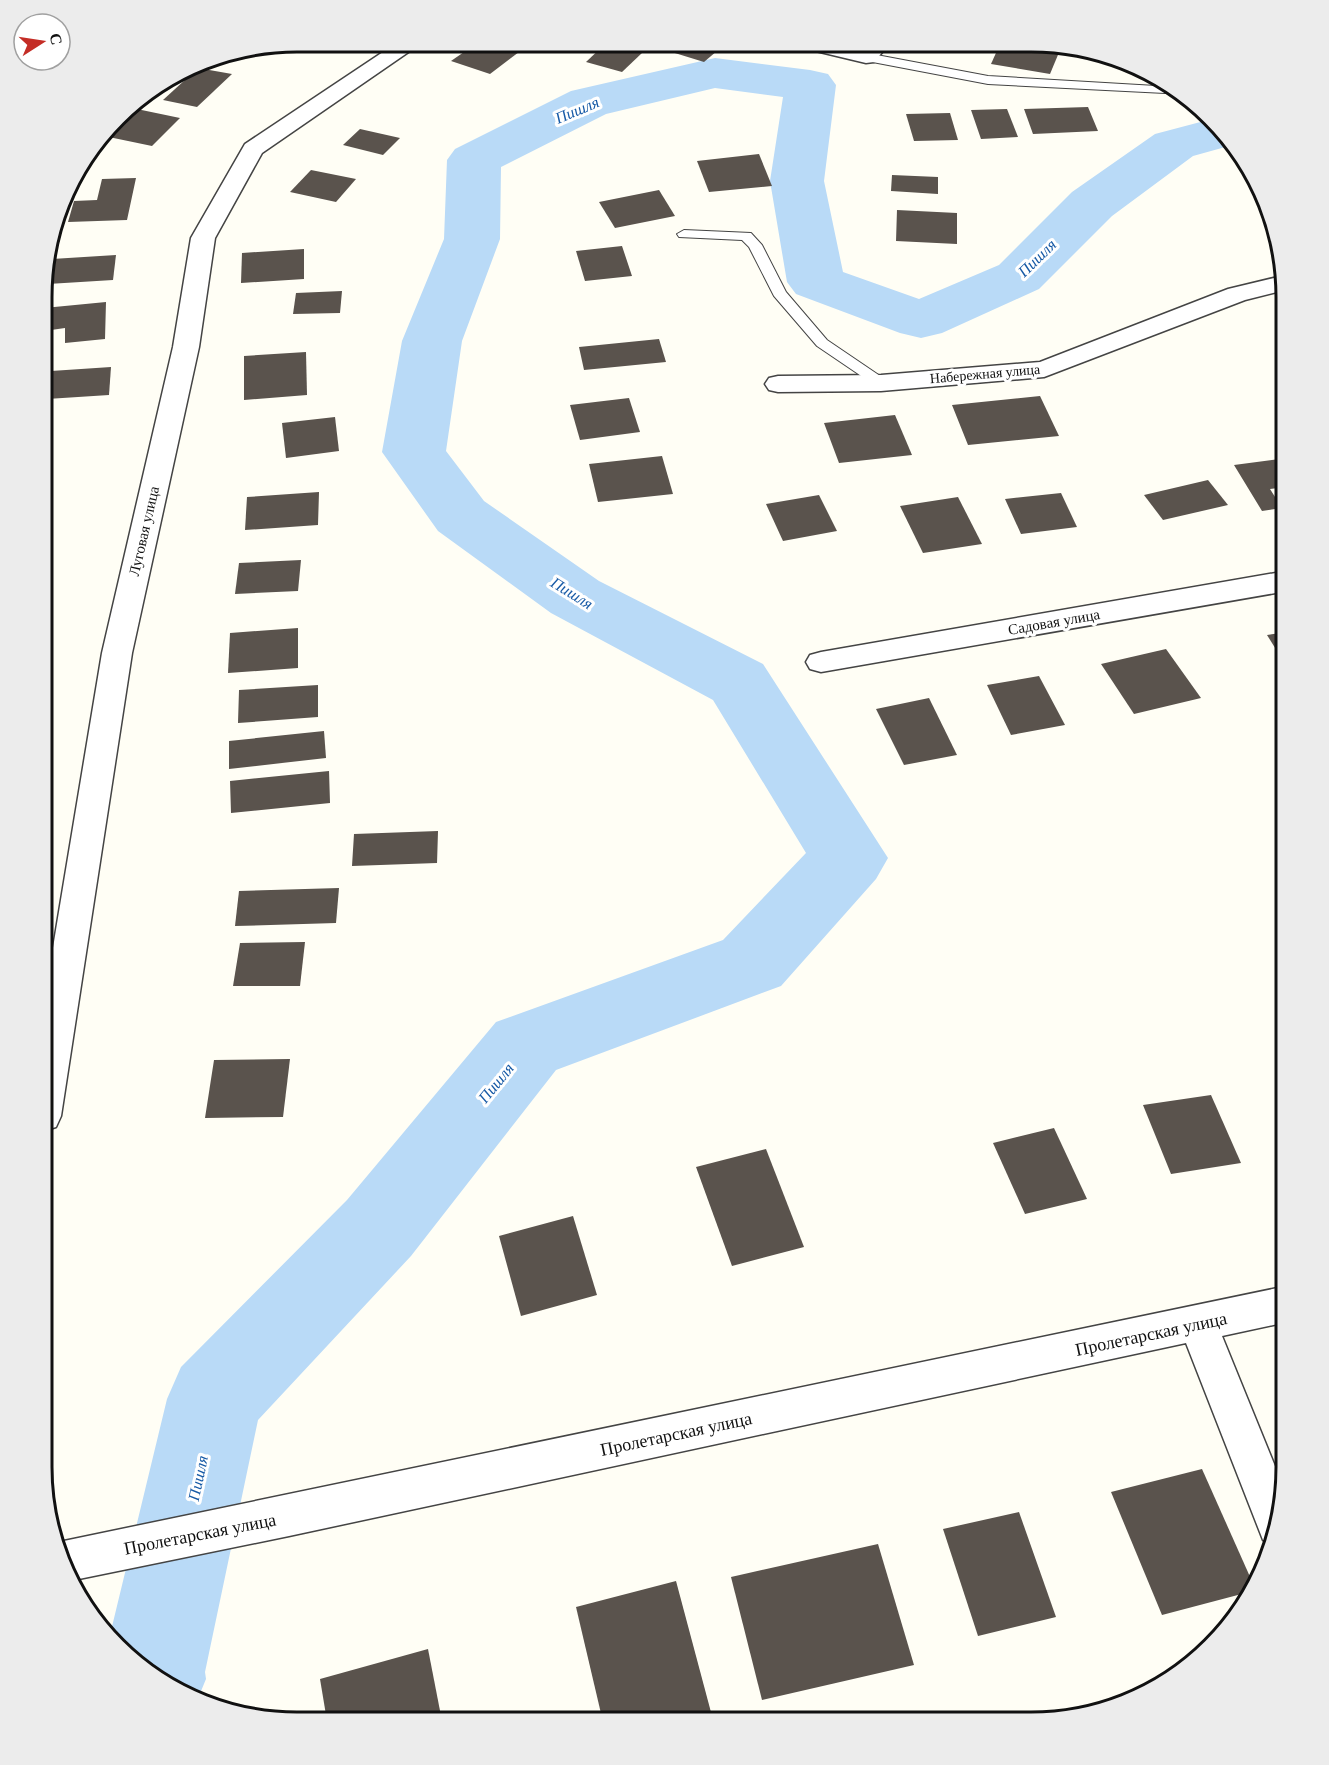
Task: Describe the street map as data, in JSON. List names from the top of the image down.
{
  "streets": {
    "street": [
      "Набережная улица",
      "Луговая улица",
      "Садовая улица",
      "Пролетарская улица"
    ]
  },
  "water": ["Пишля"],
  "north": "right"
}
